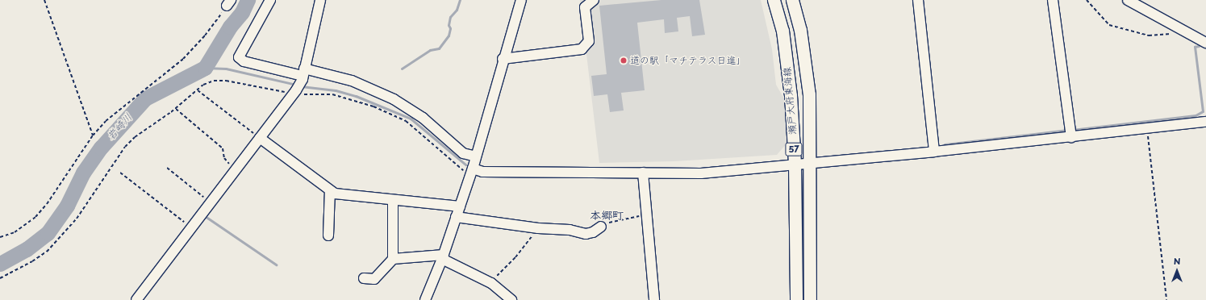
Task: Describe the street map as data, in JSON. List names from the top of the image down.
{
  "streets": {
    "main road": ["瀬戸大府東海線", "57"]
  },
  "districts": ["本郷町"],
  "water": ["岩崎川"],
  "places": ["道の駅「マチテラス日進」"],
  "north": "top"
}
